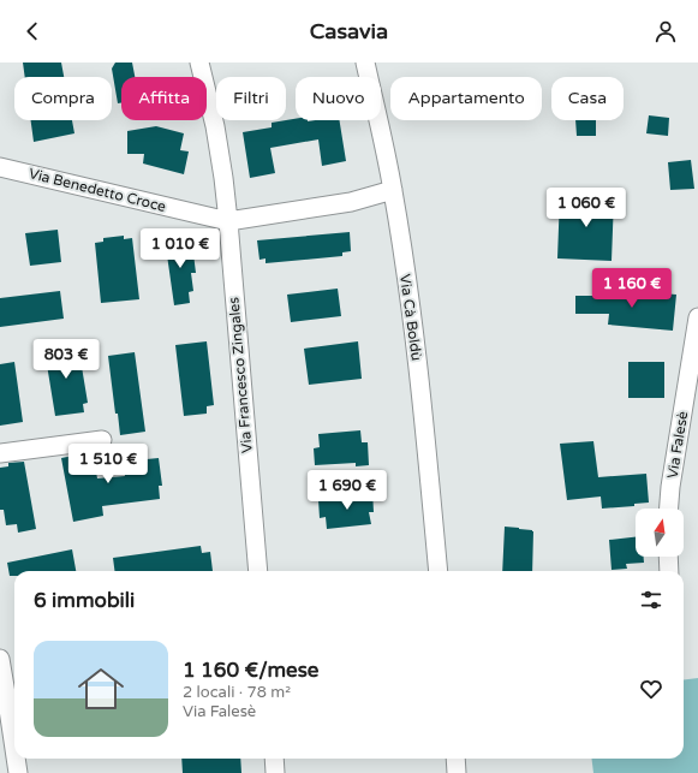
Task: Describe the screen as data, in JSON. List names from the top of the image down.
{
  "streets": {
    "street": [
      "Via Benedetto Croce",
      "Via Cà Boldù",
      "Via Francesco Zingales",
      "Via Falesè"
    ]
  },
  "crossings": [
    ["Via Benedetto Croce", "Via Cà Boldù"],
    ["Via Benedetto Croce", "Via Francesco Zingales"]
  ],
  "north": "top",
  "page": {
    "header": "Casavia",
    "chip": [
      "Compra",
      "Affitta",
      "Filtri",
      "Nuovo",
      "Appartamento",
      "Casa"
    ],
    "price": [
      "1 060 €",
      "1 010 €",
      "1 160 €",
      "803 €",
      "1 510 €",
      "1 690 €"
    ],
    "heading": "6 immobili",
    "list": [
      {
        "name": "1 160 €/mese",
        "note": "2 locali · 78 m² · Via Falesè"
      }
    ]
  }
}
